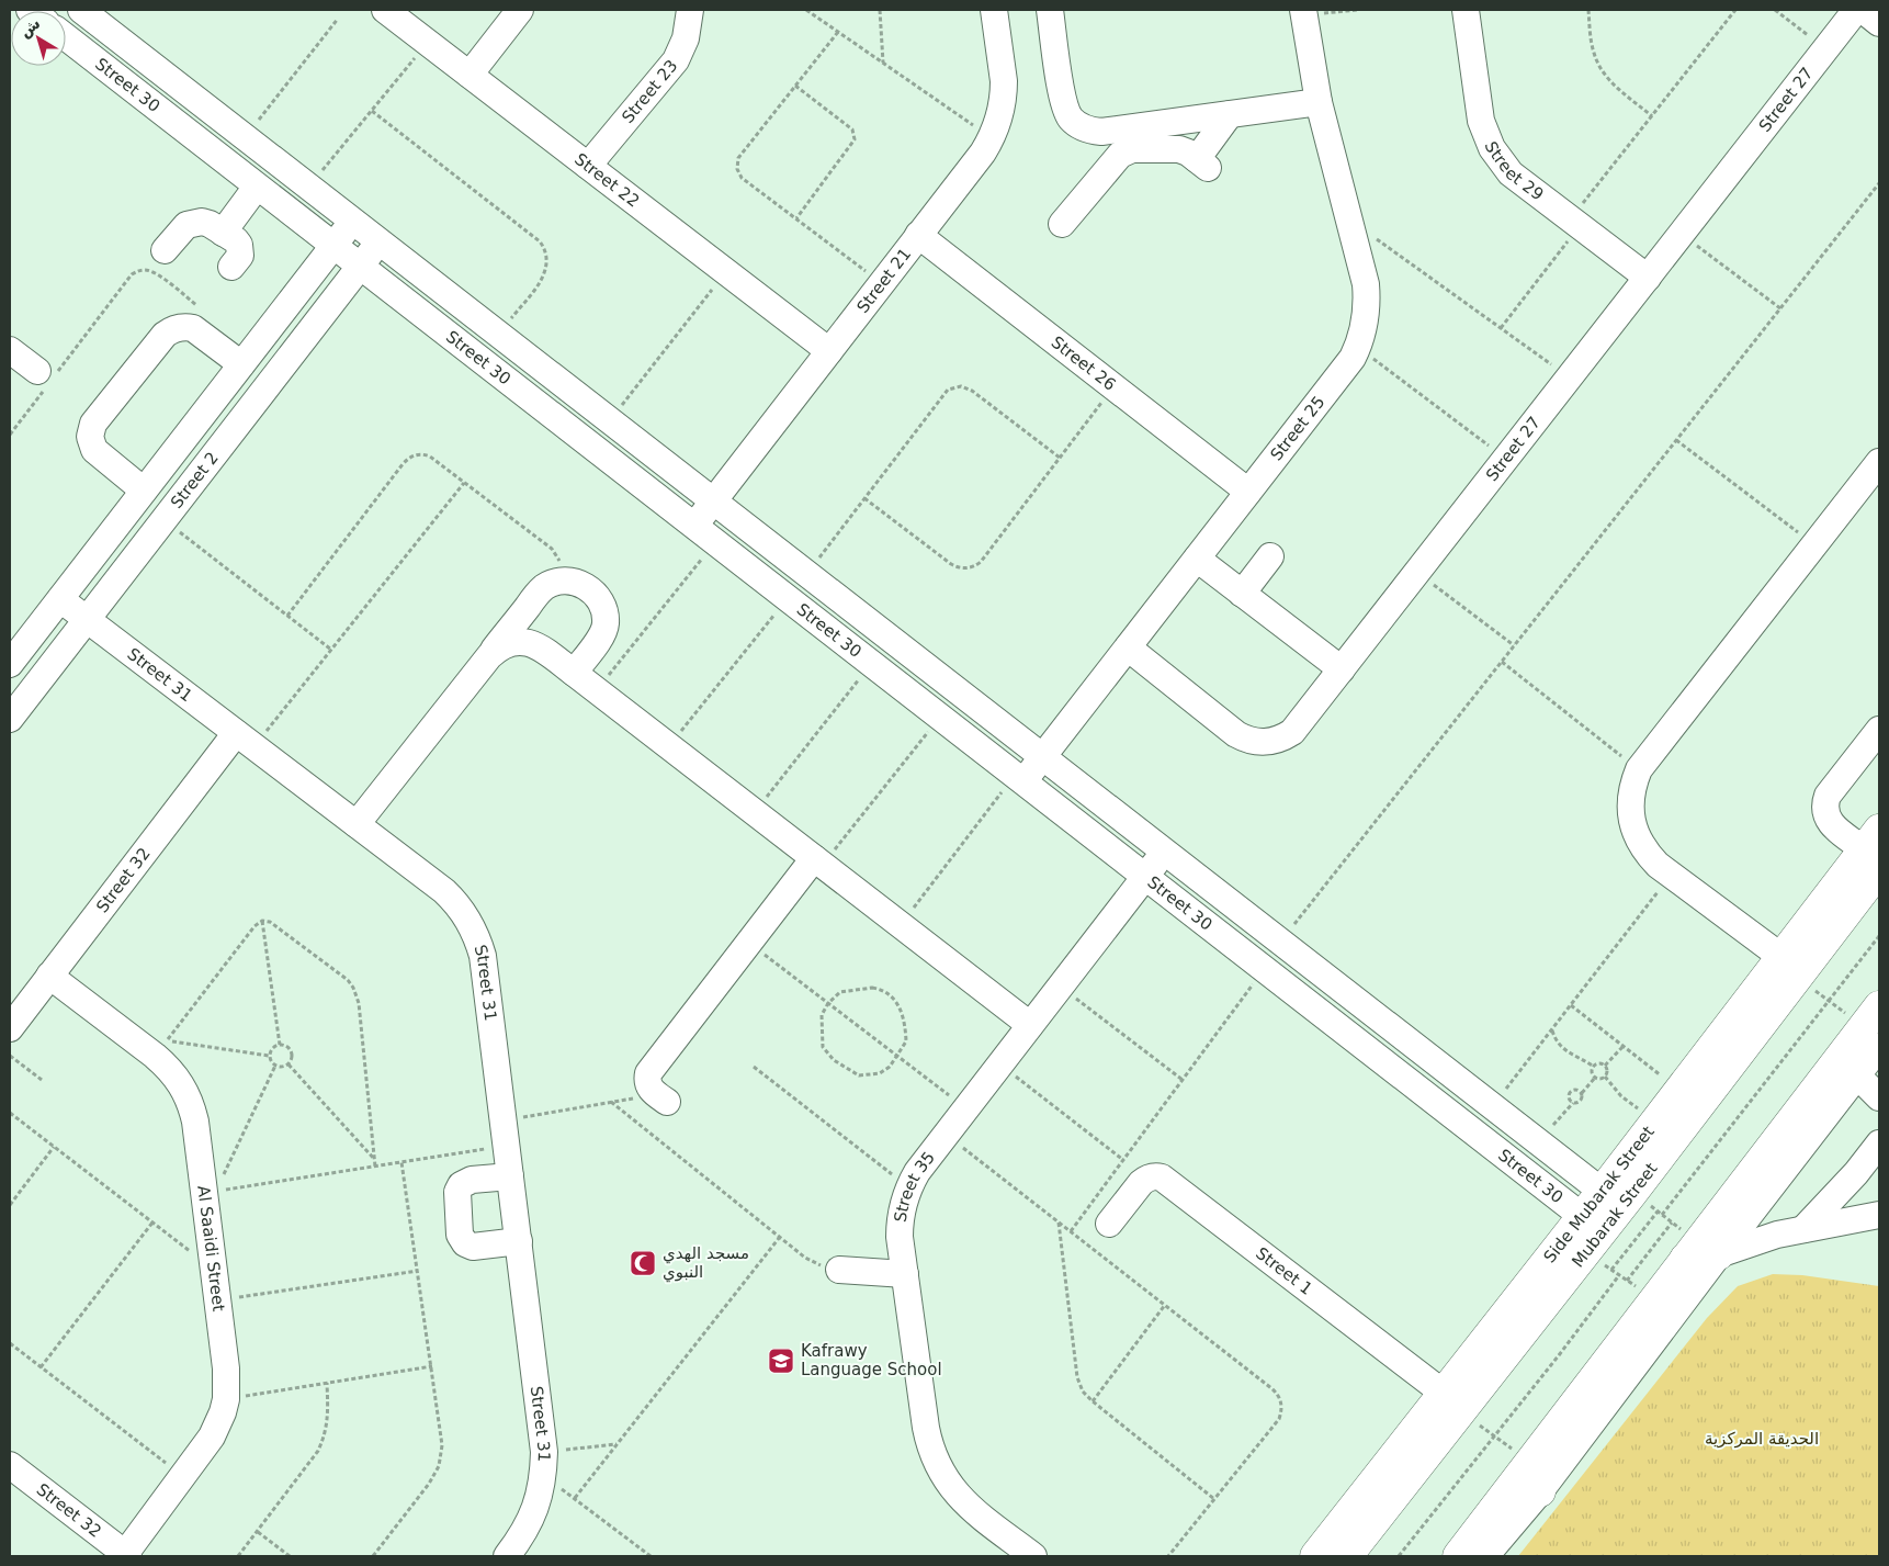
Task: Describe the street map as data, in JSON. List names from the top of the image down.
{
  "streets": {
    "main road": ["Side Mubarak Street", "Mubarak Street"],
    "street": [
      "Street 30",
      "Street 23",
      "Street 27",
      "Street 29",
      "Street 22",
      "Street 21",
      "Street 26",
      "Street 25",
      "Street 2",
      "Street 31",
      "Street 32",
      "Street 35",
      "Al Saaidi Street",
      "Street 1"
    ]
  },
  "crossings": [
    ["Street 30", "Street 21"],
    ["Street 30", "Street 25"],
    ["Street 30", "Street 2"],
    ["Street 30", "Street 35"],
    ["Street 30", "Side Mubarak Street"],
    ["Street 30", "Mubarak Street"],
    ["Street 23", "Street 22"],
    ["Street 27", "Street 29"],
    ["Street 27", "Street 25"],
    ["Street 22", "Street 21"],
    ["Street 21", "Street 26"],
    ["Street 26", "Street 25"],
    ["Street 2", "Street 31"],
    ["Street 31", "Street 32"],
    ["Street 32", "Al Saaidi Street"],
    ["Side Mubarak Street", "Mubarak Street"],
    ["Mubarak Street", "Street 1"]
  ],
  "parks": ["الحديقة المركزية"],
  "places": {
    "mosque": ["مسجد الهدي النبوي"],
    "school or university": ["Kafrawy Language School"]
  },
  "north": "top left"
}
